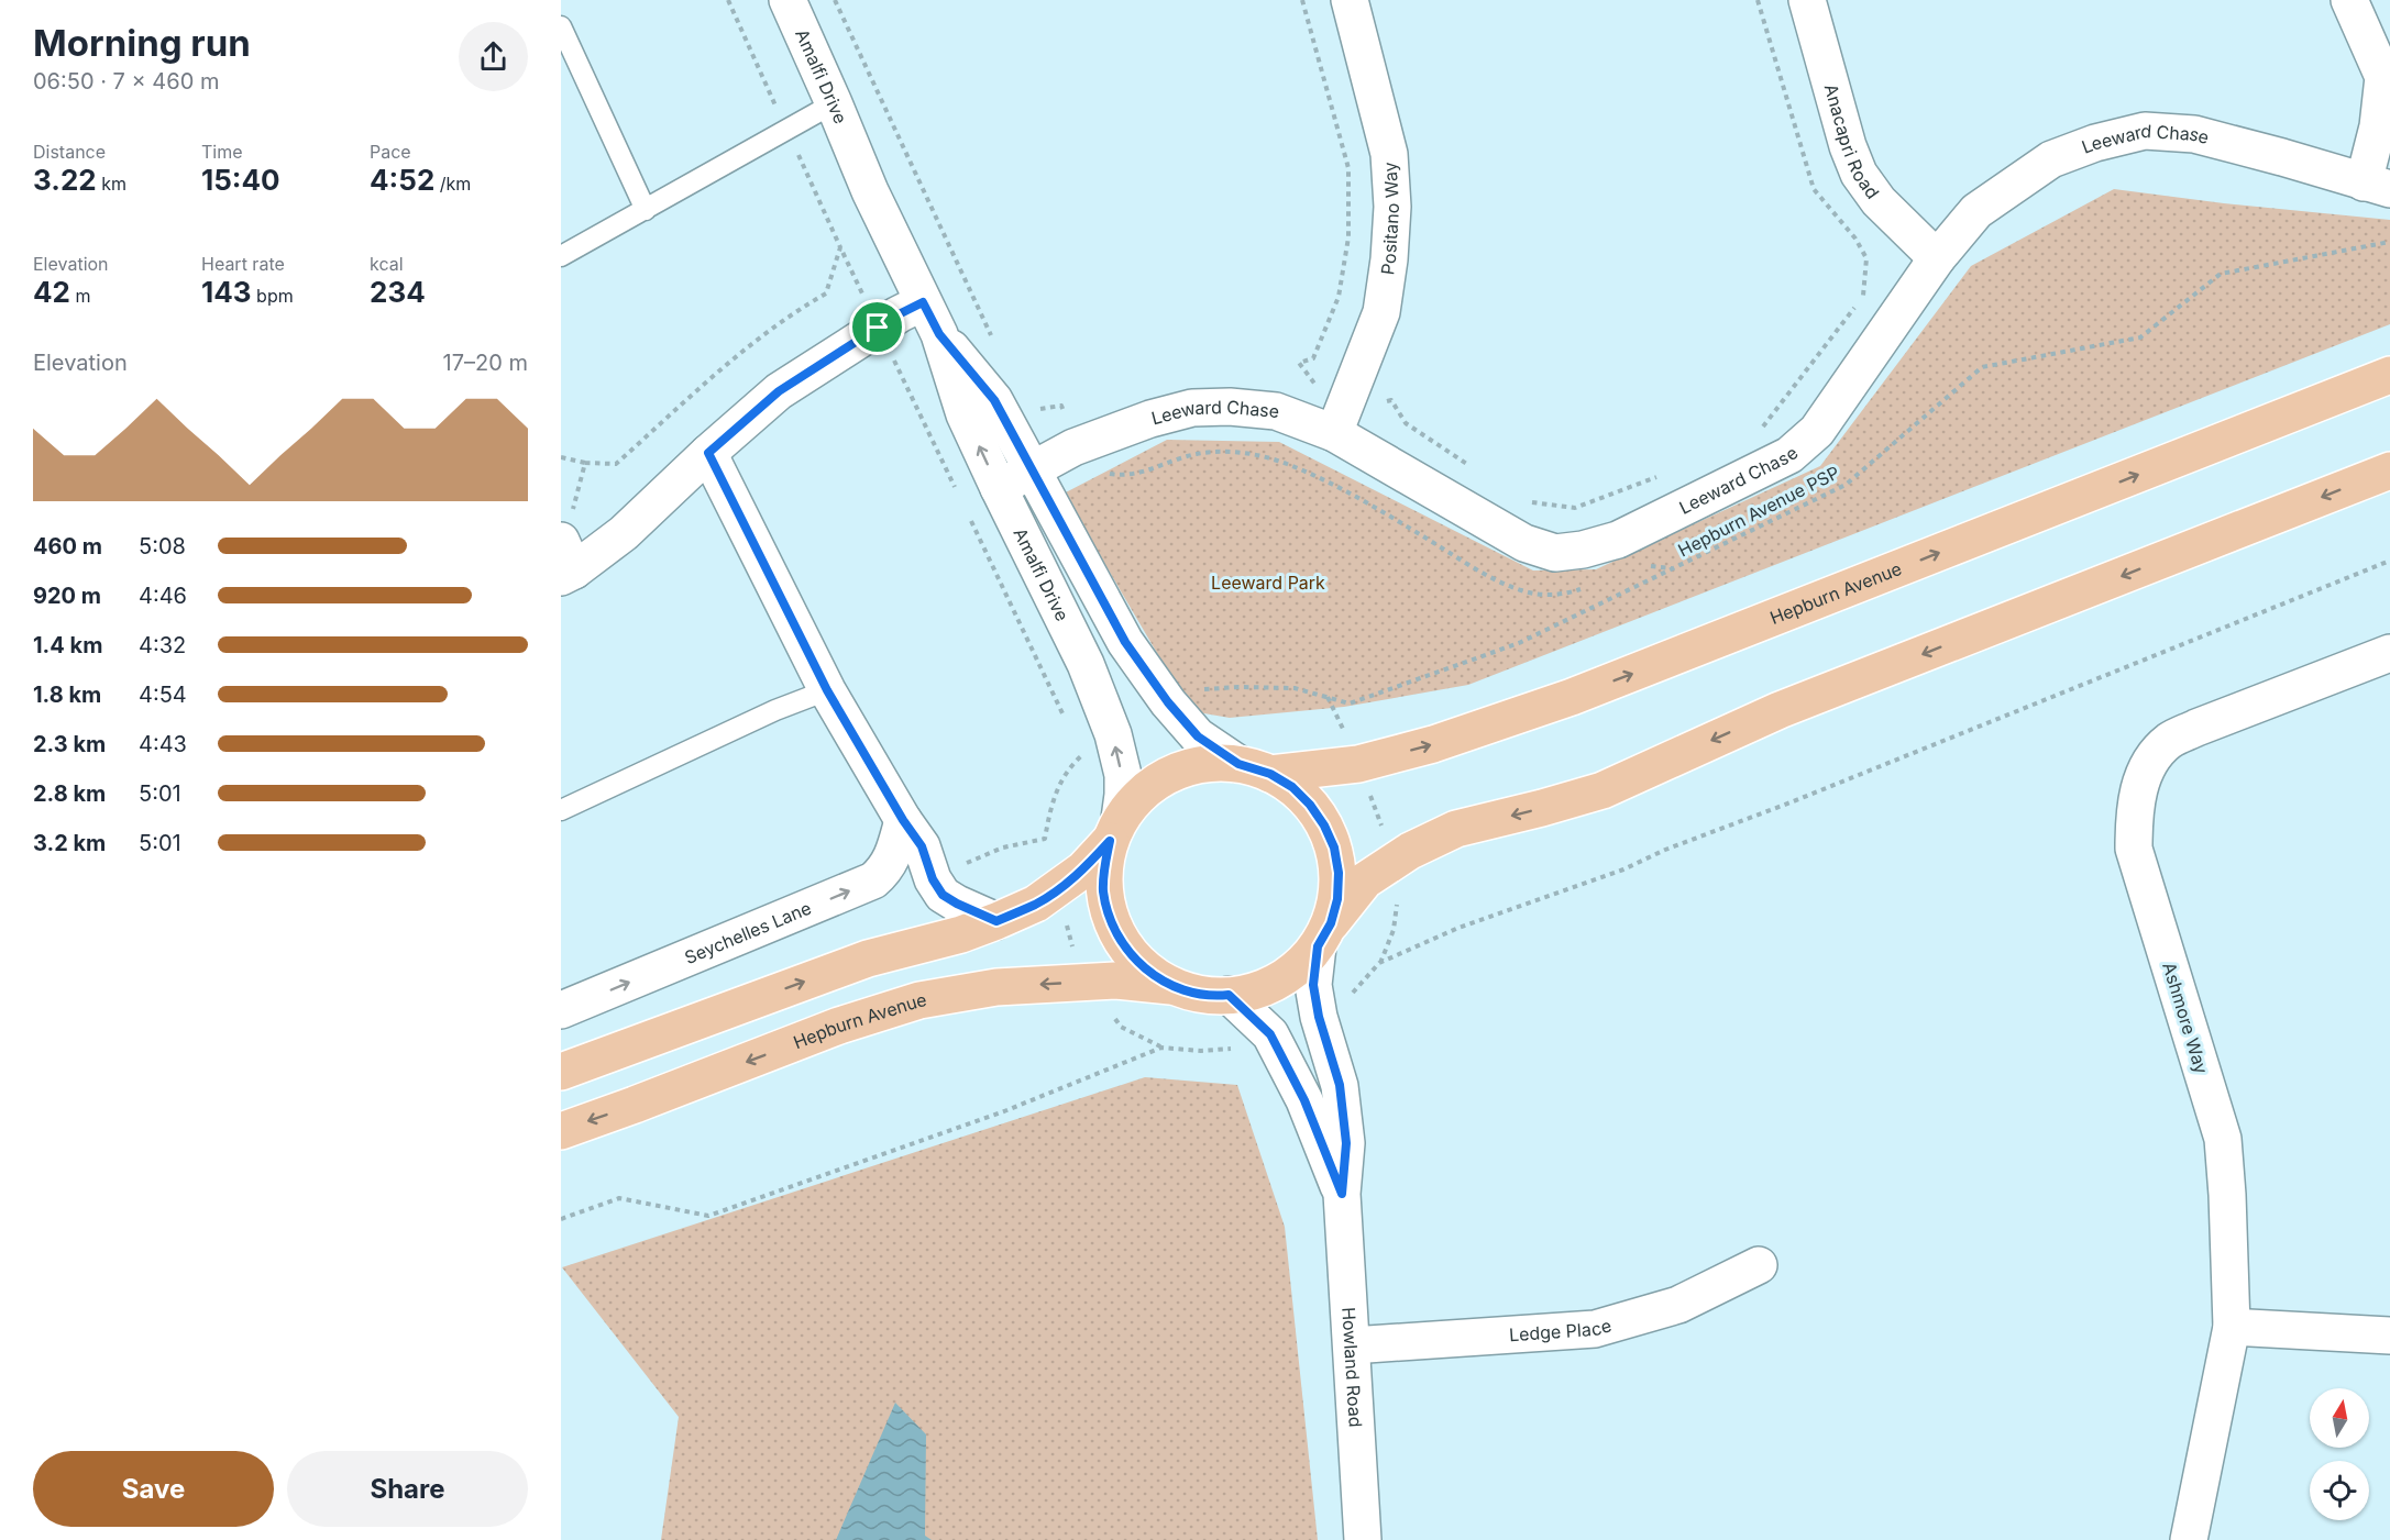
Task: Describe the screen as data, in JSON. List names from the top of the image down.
{
  "streets": {
    "main road": ["Hepburn Avenue"],
    "street": [
      "Amalfi Drive",
      "Anacapri Road",
      "Leeward Chase",
      "Positano Way",
      "Seychelles Lane",
      "Ashmore Way",
      "Ledge Place",
      "Howland Road"
    ],
    "path": ["Hepburn Avenue PSP"]
  },
  "crossings": [
    ["Amalfi Drive", "Leeward Chase"],
    ["Amalfi Drive", "Hepburn Avenue"],
    ["Amalfi Drive", "Howland Road"],
    ["Anacapri Road", "Leeward Chase"],
    ["Leeward Chase", "Positano Way"],
    ["Hepburn Avenue", "Howland Road"],
    ["Ledge Place", "Howland Road"]
  ],
  "one_way": ["Seychelles Lane"],
  "parks": ["Leeward Park"],
  "north": "top",
  "page": {
    "heading": ["Morning run", "06:50 · 7 × 460 m"],
    "stats": [
      ["Distance", "3.22 km"],
      ["Time", "15:40"],
      ["Pace", "4:52 /km"],
      ["Elevation", "42 m"],
      ["Heart rate", "143 bpm"],
      ["kcal", "234"]
    ],
    "chart": ["Elevation", "17–20 m"],
    "list": [
      {
        "name": "460 m",
        "note": "5:08"
      },
      {
        "name": "920 m",
        "note": "4:46"
      },
      {
        "name": "1.4 km",
        "note": "4:32"
      },
      {
        "name": "1.8 km",
        "note": "4:54"
      },
      {
        "name": "2.3 km",
        "note": "4:43"
      },
      {
        "name": "2.8 km",
        "note": "5:01"
      },
      {
        "name": "3.2 km",
        "note": "5:01"
      }
    ],
    "buttons": ["Save", "Share"]
  }
}
